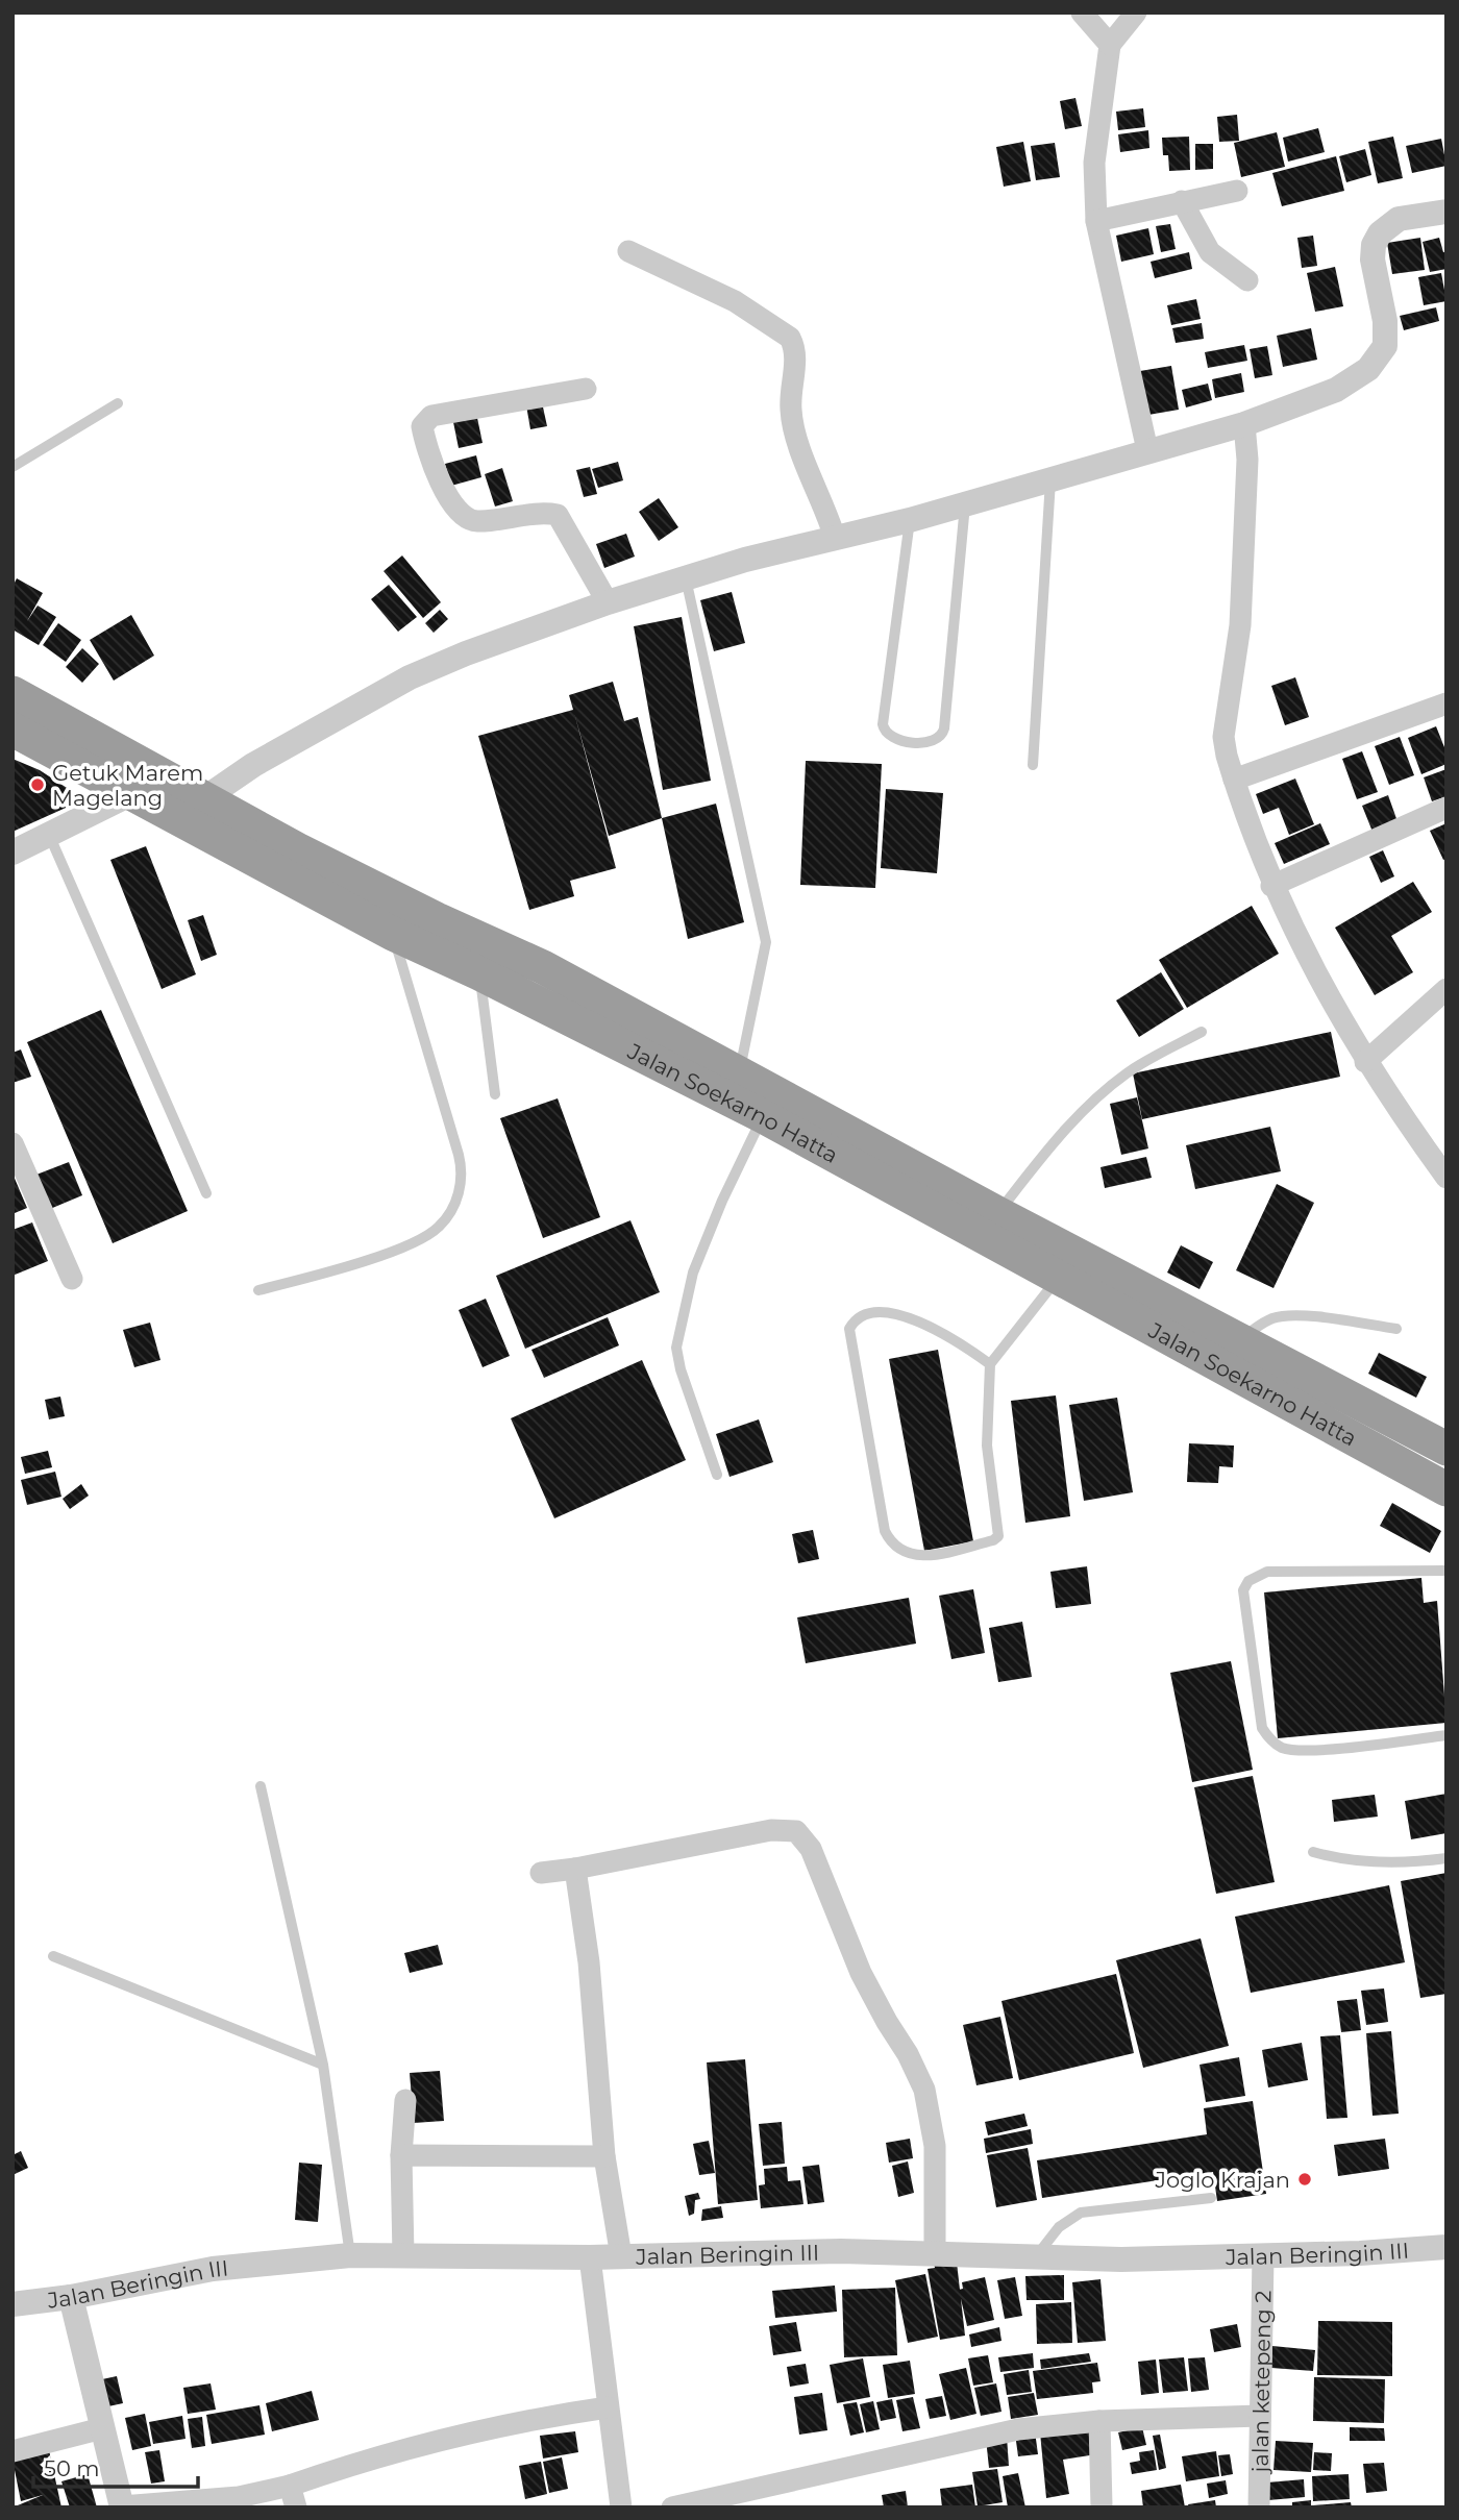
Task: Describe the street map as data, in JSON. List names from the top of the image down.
{
  "streets": {
    "highway": ["Jalan Soekarno Hatta"],
    "street": ["Jalan Beringin III", "jalan ketepeng 2"]
  },
  "crossings": [
    ["Jalan Beringin III", "jalan ketepeng 2"]
  ],
  "places": ["Getuk Marem Magelang", "Joglo Krajan"],
  "scale_bar": "50 m"
}
